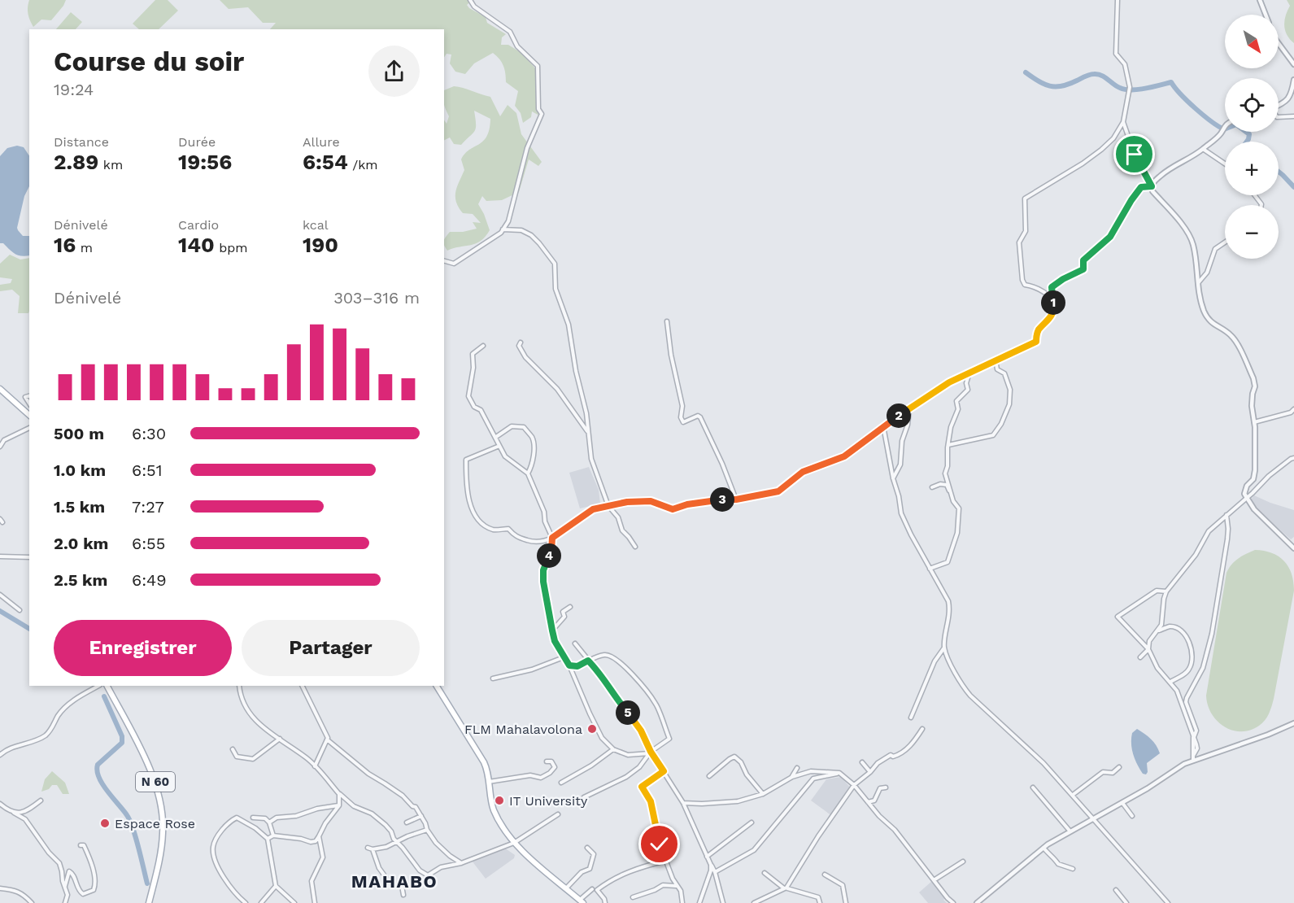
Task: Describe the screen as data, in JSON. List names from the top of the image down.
{
  "streets": {
    "main road": ["N 60"]
  },
  "districts": ["MAHABO"],
  "places": ["FLM Mahalavolona", "IT University", "Espace Rose"],
  "north": "bottom right",
  "page": {
    "map_buttons": ["+", "−"],
    "heading": ["Course du soir", "19:24"],
    "stats": [
      ["Distance", "2.89 km"],
      ["Durée", "19:56"],
      ["Allure", "6:54 /km"],
      ["Dénivelé", "16 m"],
      ["Cardio", "140 bpm"],
      ["kcal", "190"]
    ],
    "chart": ["Dénivelé", "303–316 m"],
    "pins": [
      "1",
      "2",
      "3",
      "4",
      "5"
    ],
    "list": [
      {
        "name": "500 m",
        "note": "6:30"
      },
      {
        "name": "1.0 km",
        "note": "6:51"
      },
      {
        "name": "1.5 km",
        "note": "7:27"
      },
      {
        "name": "2.0 km",
        "note": "6:55"
      },
      {
        "name": "2.5 km",
        "note": "6:49"
      }
    ],
    "buttons": ["Enregistrer", "Partager"]
  }
}
